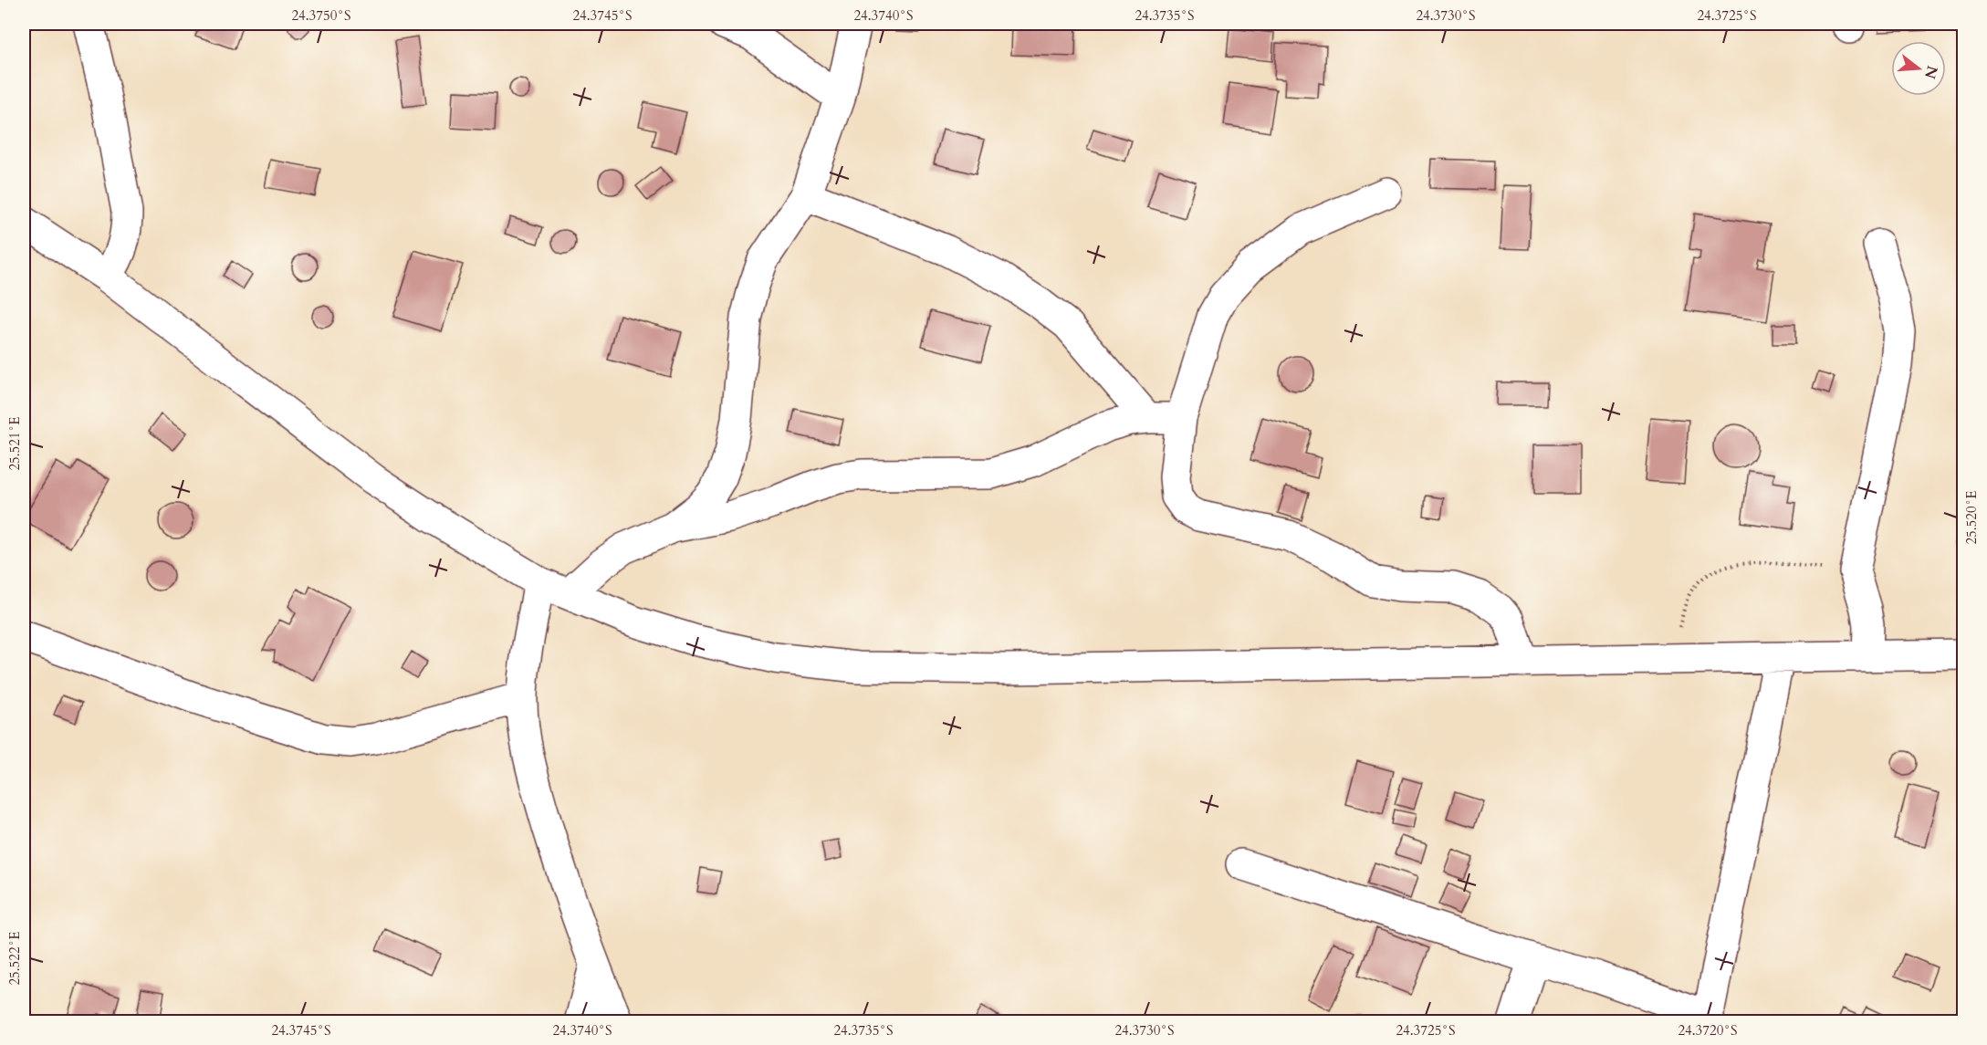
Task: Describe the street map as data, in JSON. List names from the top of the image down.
{
  "north": "right",
  "coordinates": [
    "24.3750°S",
    "24.3745°S",
    "24.3740°S",
    "24.3735°S",
    "24.3730°S",
    "24.3725°S",
    "25.521°E",
    "25.520°E",
    "25.522°E",
    "24.3720°S"
  ]
}
